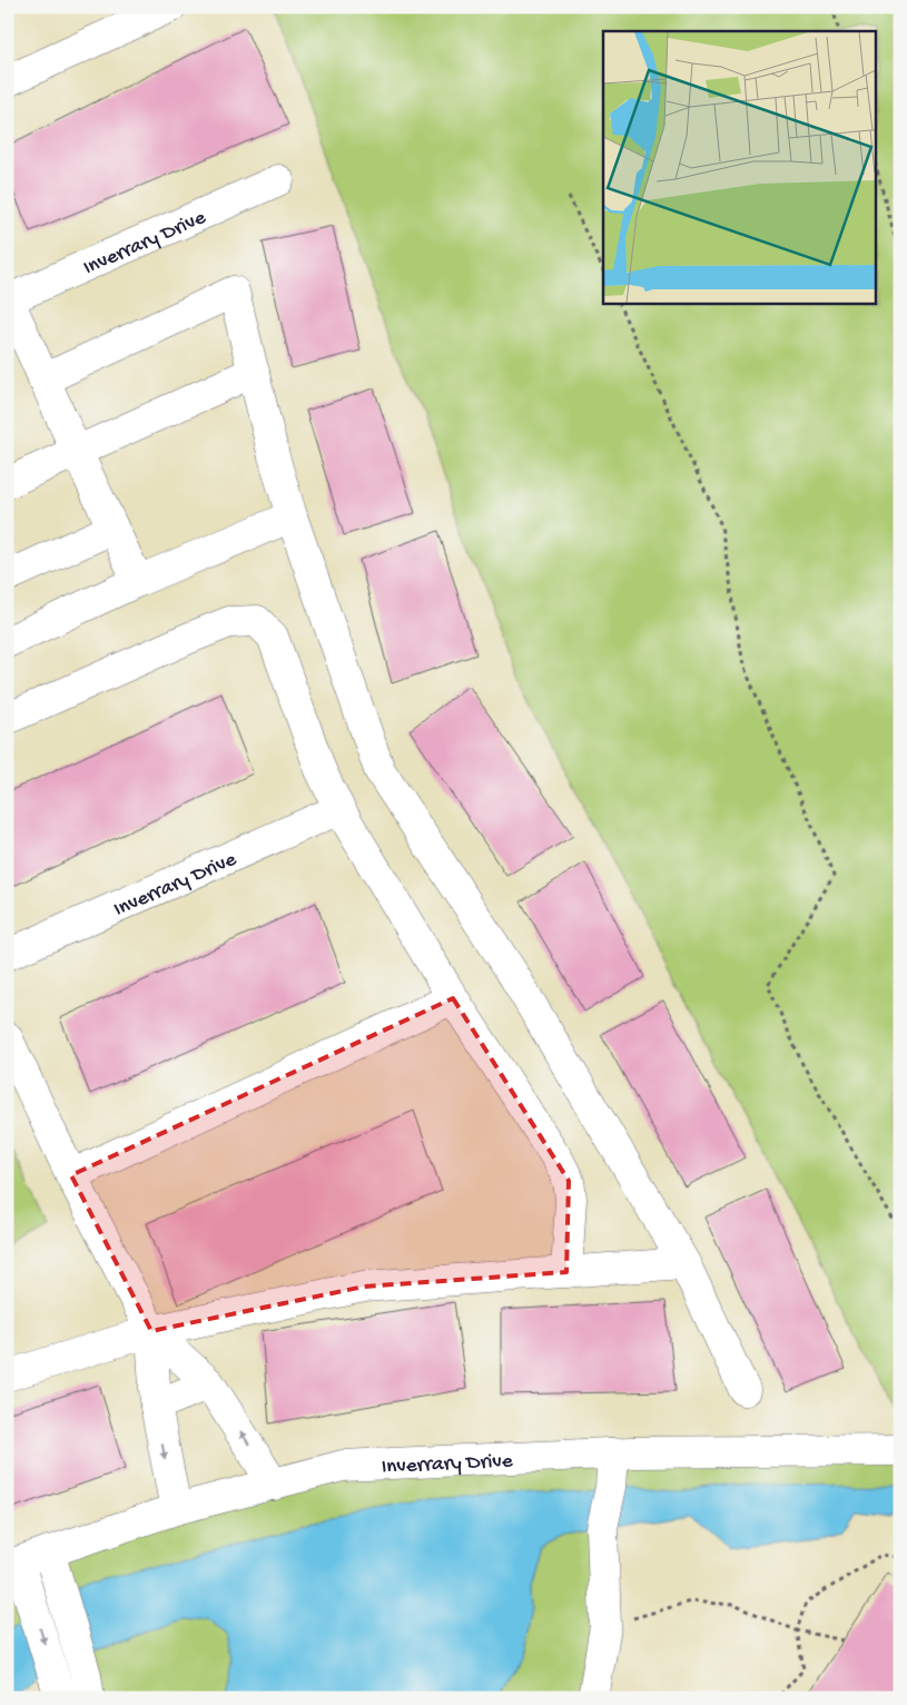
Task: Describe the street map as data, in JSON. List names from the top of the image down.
{
  "streets": {
    "street": ["Inverrary Drive"]
  }
}
